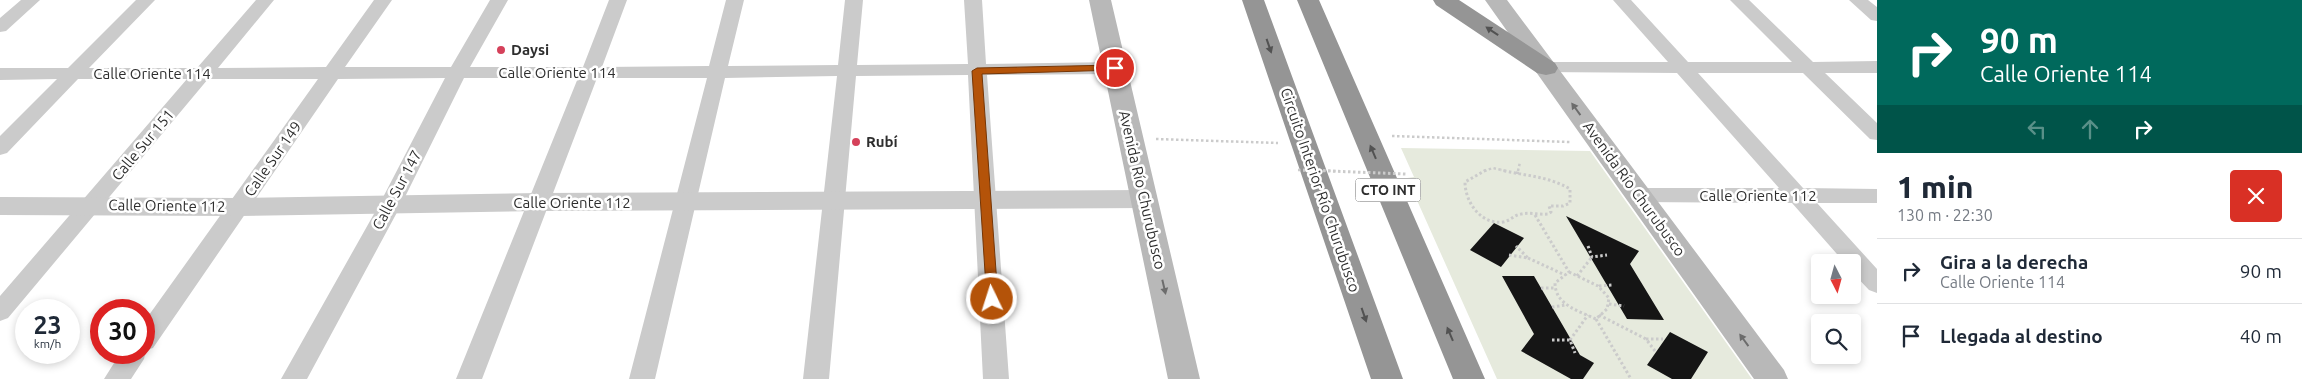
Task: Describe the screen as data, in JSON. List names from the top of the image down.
{
  "streets": {
    "highway": ["Circuito Interior Río Churubusco", "CTO INT"],
    "main road": ["Avenida Río Churubusco"],
    "street": [
      "Calle Oriente 114",
      "Calle Sur 151",
      "Calle Sur 149",
      "Calle Sur 147",
      "Calle Oriente 112"
    ]
  },
  "crossings": [
    ["Calle Oriente 114", "Calle Sur 151"],
    ["Calle Oriente 114", "Calle Sur 149"],
    ["Calle Oriente 114", "Avenida Río Churubusco"],
    ["Calle Oriente 114", "Calle Sur 147"],
    ["Calle Sur 151", "Calle Oriente 112"],
    ["Calle Sur 149", "Calle Oriente 112"],
    ["Avenida Río Churubusco", "Calle Oriente 112"],
    ["Calle Sur 147", "Calle Oriente 112"]
  ],
  "places": ["Daysi", "Rubí"],
  "north": "bottom",
  "page": {
    "turn": ["90 m", "Calle Oriente 114"],
    "heading": ["1 min", "130 m · 22:30"],
    "list": [
      {
        "name": "Gira a la derecha",
        "note": "Calle Oriente 114",
        "value": "90 m"
      },
      {
        "name": "Llegada al destino",
        "value": "40 m"
      }
    ],
    "speed": "23 km/h",
    "limit": "30"
  }
}
